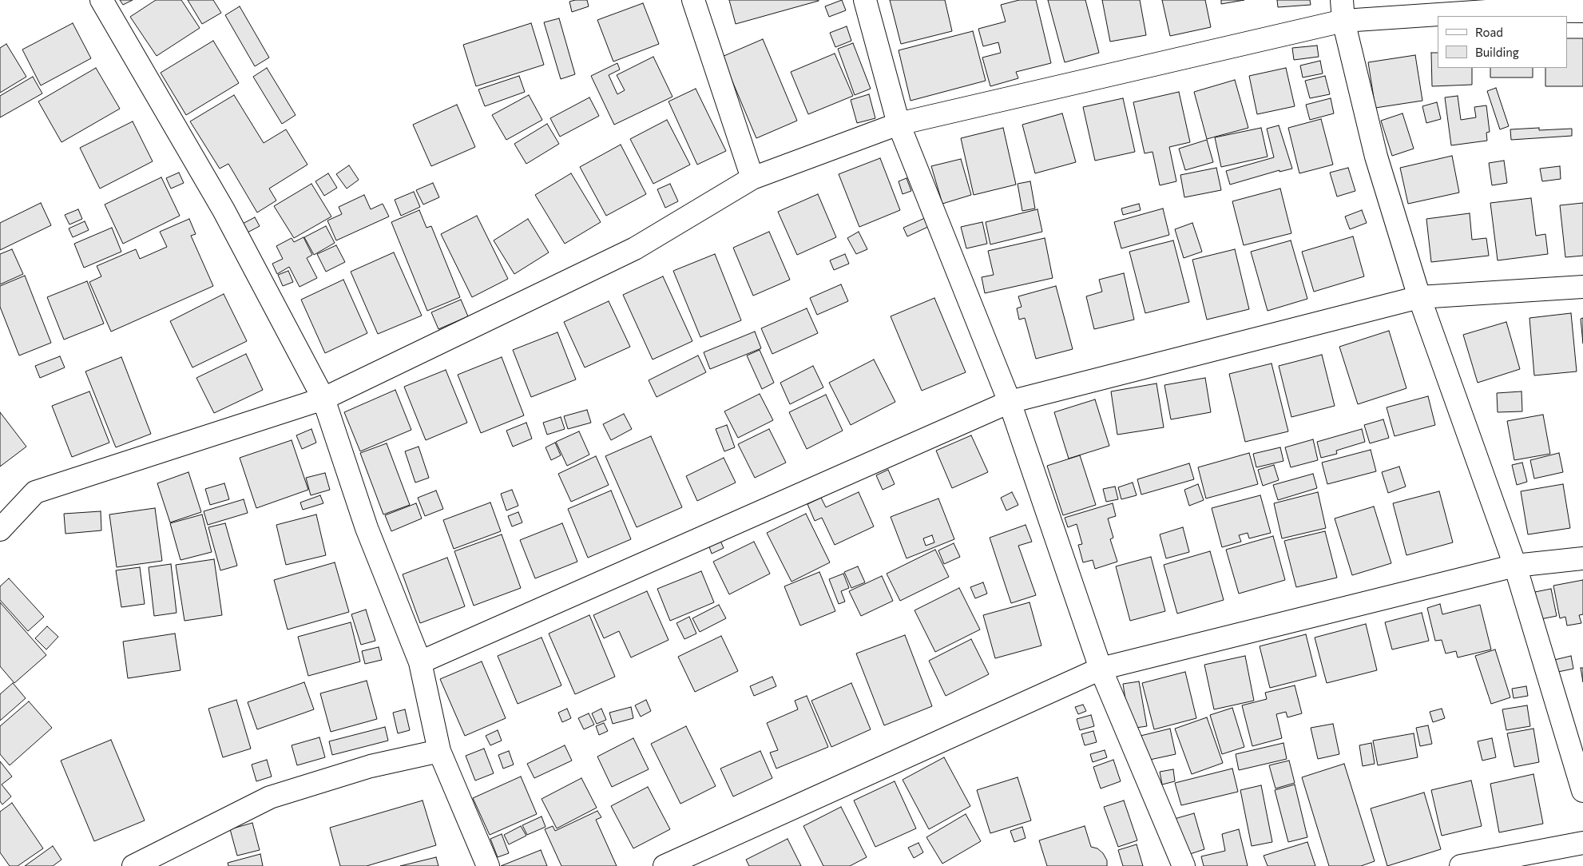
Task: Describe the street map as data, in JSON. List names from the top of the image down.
{
  "legend": ["Road", "Building"]
}
